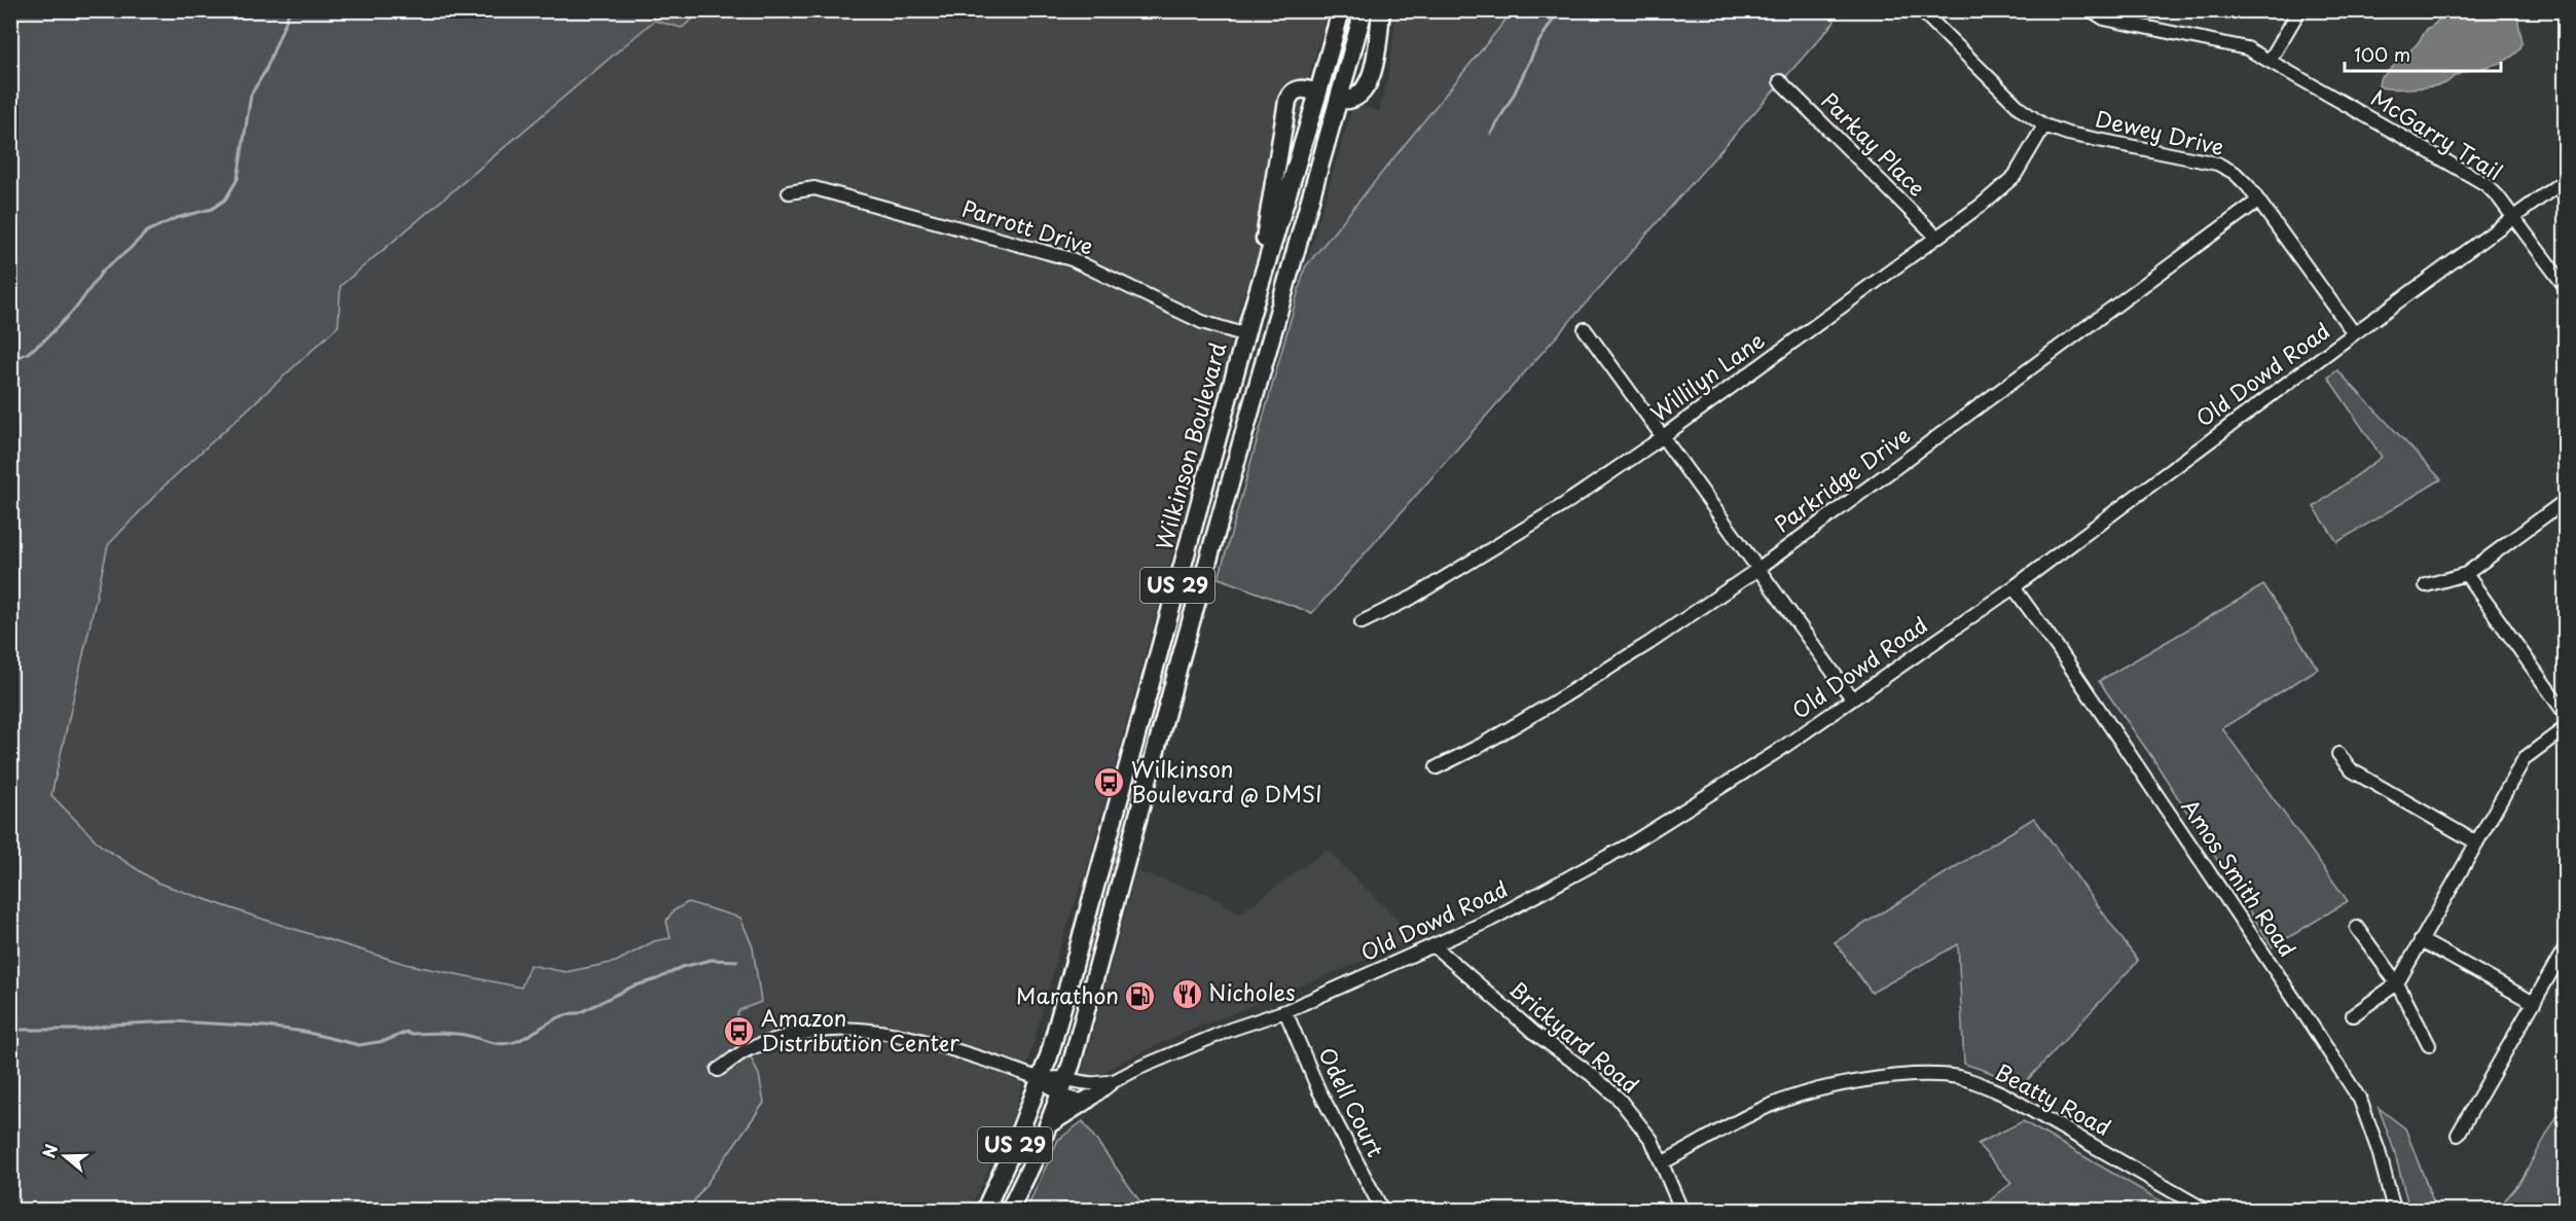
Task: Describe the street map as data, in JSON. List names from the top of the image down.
{
  "streets": {
    "main road": ["Wilkinson Boulevard", "US 29"],
    "street": [
      "Dewey Drive",
      "McGarry Trail",
      "Parkay Place",
      "Parrott Drive",
      "Old Dowd Road",
      "Willilyn Lane",
      "Parkridge Drive",
      "Amos Smith Road",
      "Brickyard Road",
      "Beatty Road",
      "Odell Court"
    ]
  },
  "crossings": [
    ["Dewey Drive", "Old Dowd Road"],
    ["Dewey Drive", "Willilyn Lane"],
    ["Dewey Drive", "Parkridge Drive"],
    ["McGarry Trail", "Old Dowd Road"],
    ["Parkay Place", "Willilyn Lane"],
    ["Parrott Drive", "Wilkinson Boulevard"],
    ["Old Dowd Road", "Wilkinson Boulevard"],
    ["Old Dowd Road", "Amos Smith Road"],
    ["Old Dowd Road", "Brickyard Road"],
    ["Old Dowd Road", "Odell Court"],
    ["Brickyard Road", "Beatty Road"]
  ],
  "places": {
    "bus stop": ["Wilkinson Boulevard @ DMSI", "Amazon Distribution Center"],
    "restaurant": ["Nicholes"],
    "fuel station": ["Marathon"]
  },
  "scale_bar": "100 m",
  "north": "left"
}
